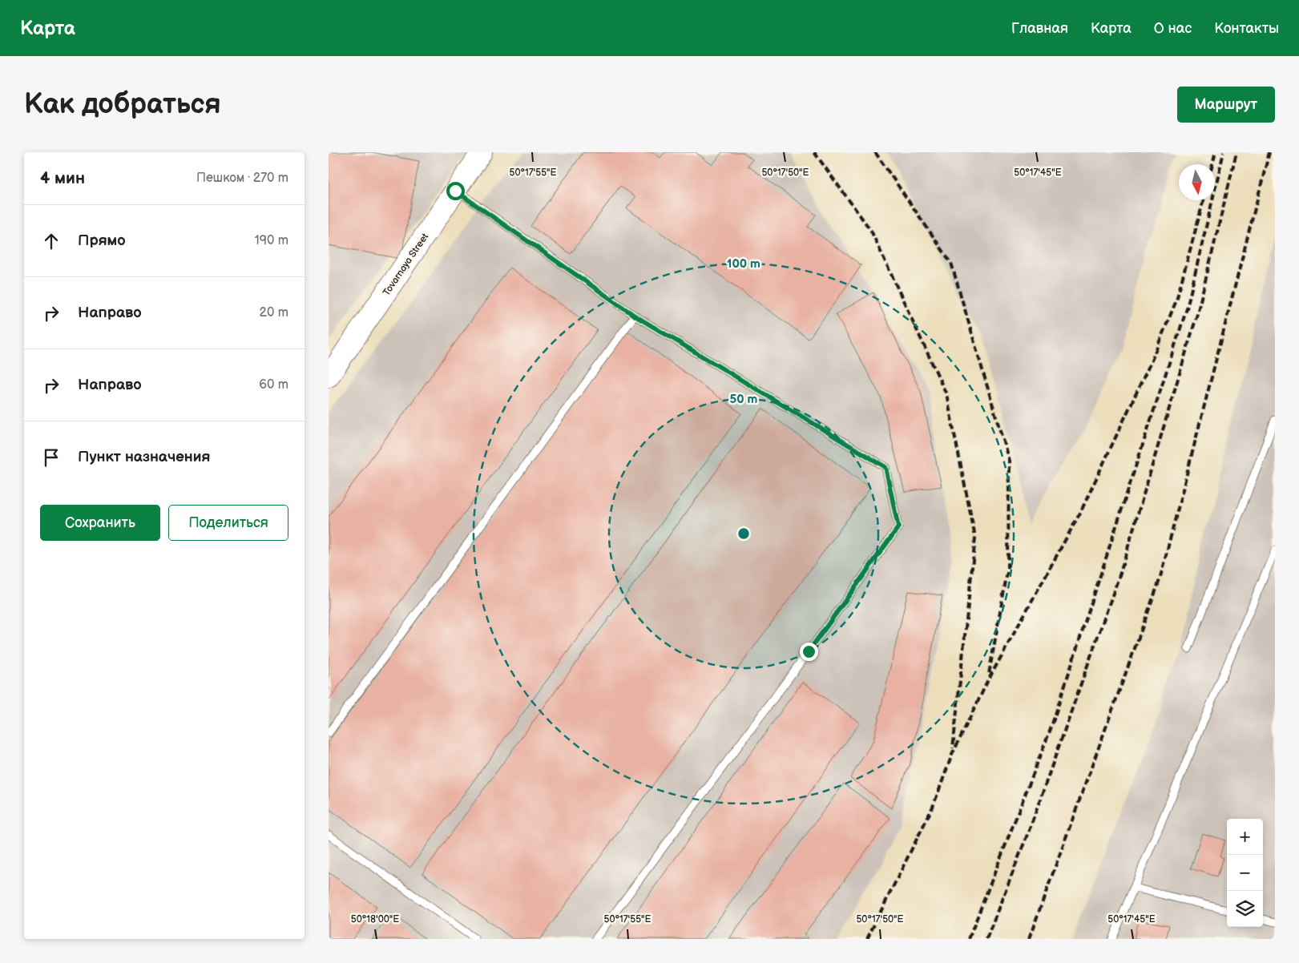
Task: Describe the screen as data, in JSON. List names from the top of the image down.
{
  "streets": {
    "street": ["Tovarnaya Street"]
  },
  "north": "bottom",
  "page": {
    "header": "Карта",
    "nav": [
      "Главная",
      "Карта",
      "О нас",
      "Контакты"
    ],
    "buttons": [
      "Маршрут",
      ["Сохранить", "Поделиться"]
    ],
    "title": "Как добраться",
    "heading": ["4 мин", "Пешком · 270 m"],
    "list": [
      ["Прямо", "190 m"],
      ["Направо", "20 m"],
      ["Направо", "60 m"],
      "Пункт назначения"
    ],
    "map_buttons": ["+", "−"]
  },
  "coordinates": [
    "50°17'55\"E",
    "50°17'50\"E",
    "50°17'45\"E",
    "50°18'00\"E"
  ],
  "rings": ["100 m", "50 m"]
}
